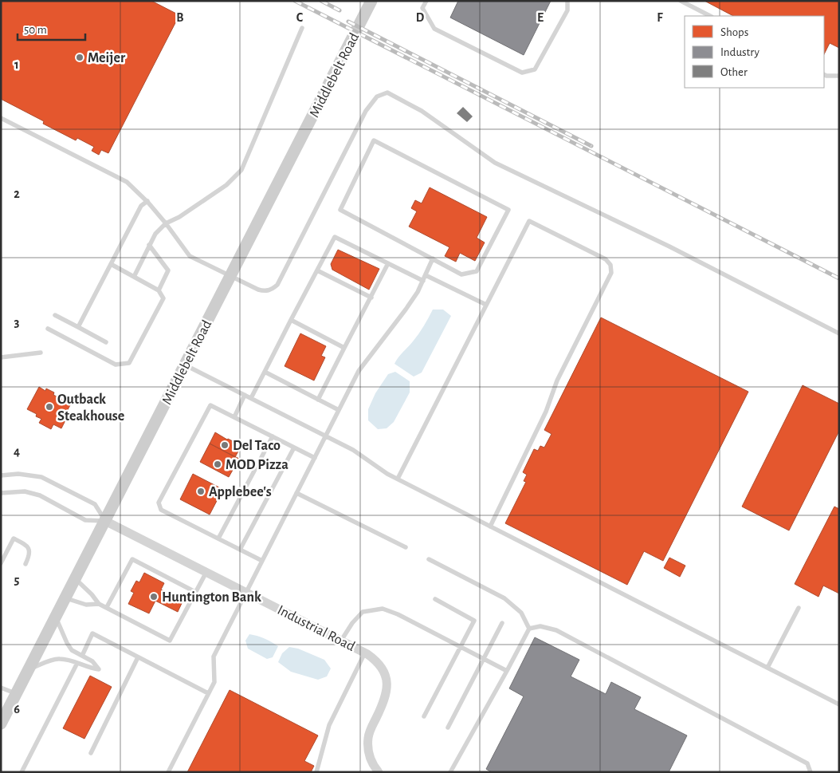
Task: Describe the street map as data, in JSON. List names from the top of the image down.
{
  "streets": {
    "main road": ["Middlebelt Road"],
    "street": ["Industrial Road"]
  },
  "crossings": [
    ["Middlebelt Road", "Industrial Road"]
  ],
  "places": [
    "Meijer",
    "Outback Steakhouse",
    "Del Taco",
    "MOD Pizza",
    "Applebee's",
    "Huntington Bank"
  ],
  "legend": ["Shops", "Industry", "Other"],
  "scale_bar": "50 m",
  "grid": {
    "columns": [
      "B",
      "C",
      "D",
      "E",
      "F"
    ],
    "rows": [
      "1",
      "2",
      "3",
      "4",
      "5",
      "6"
    ]
  }
}
